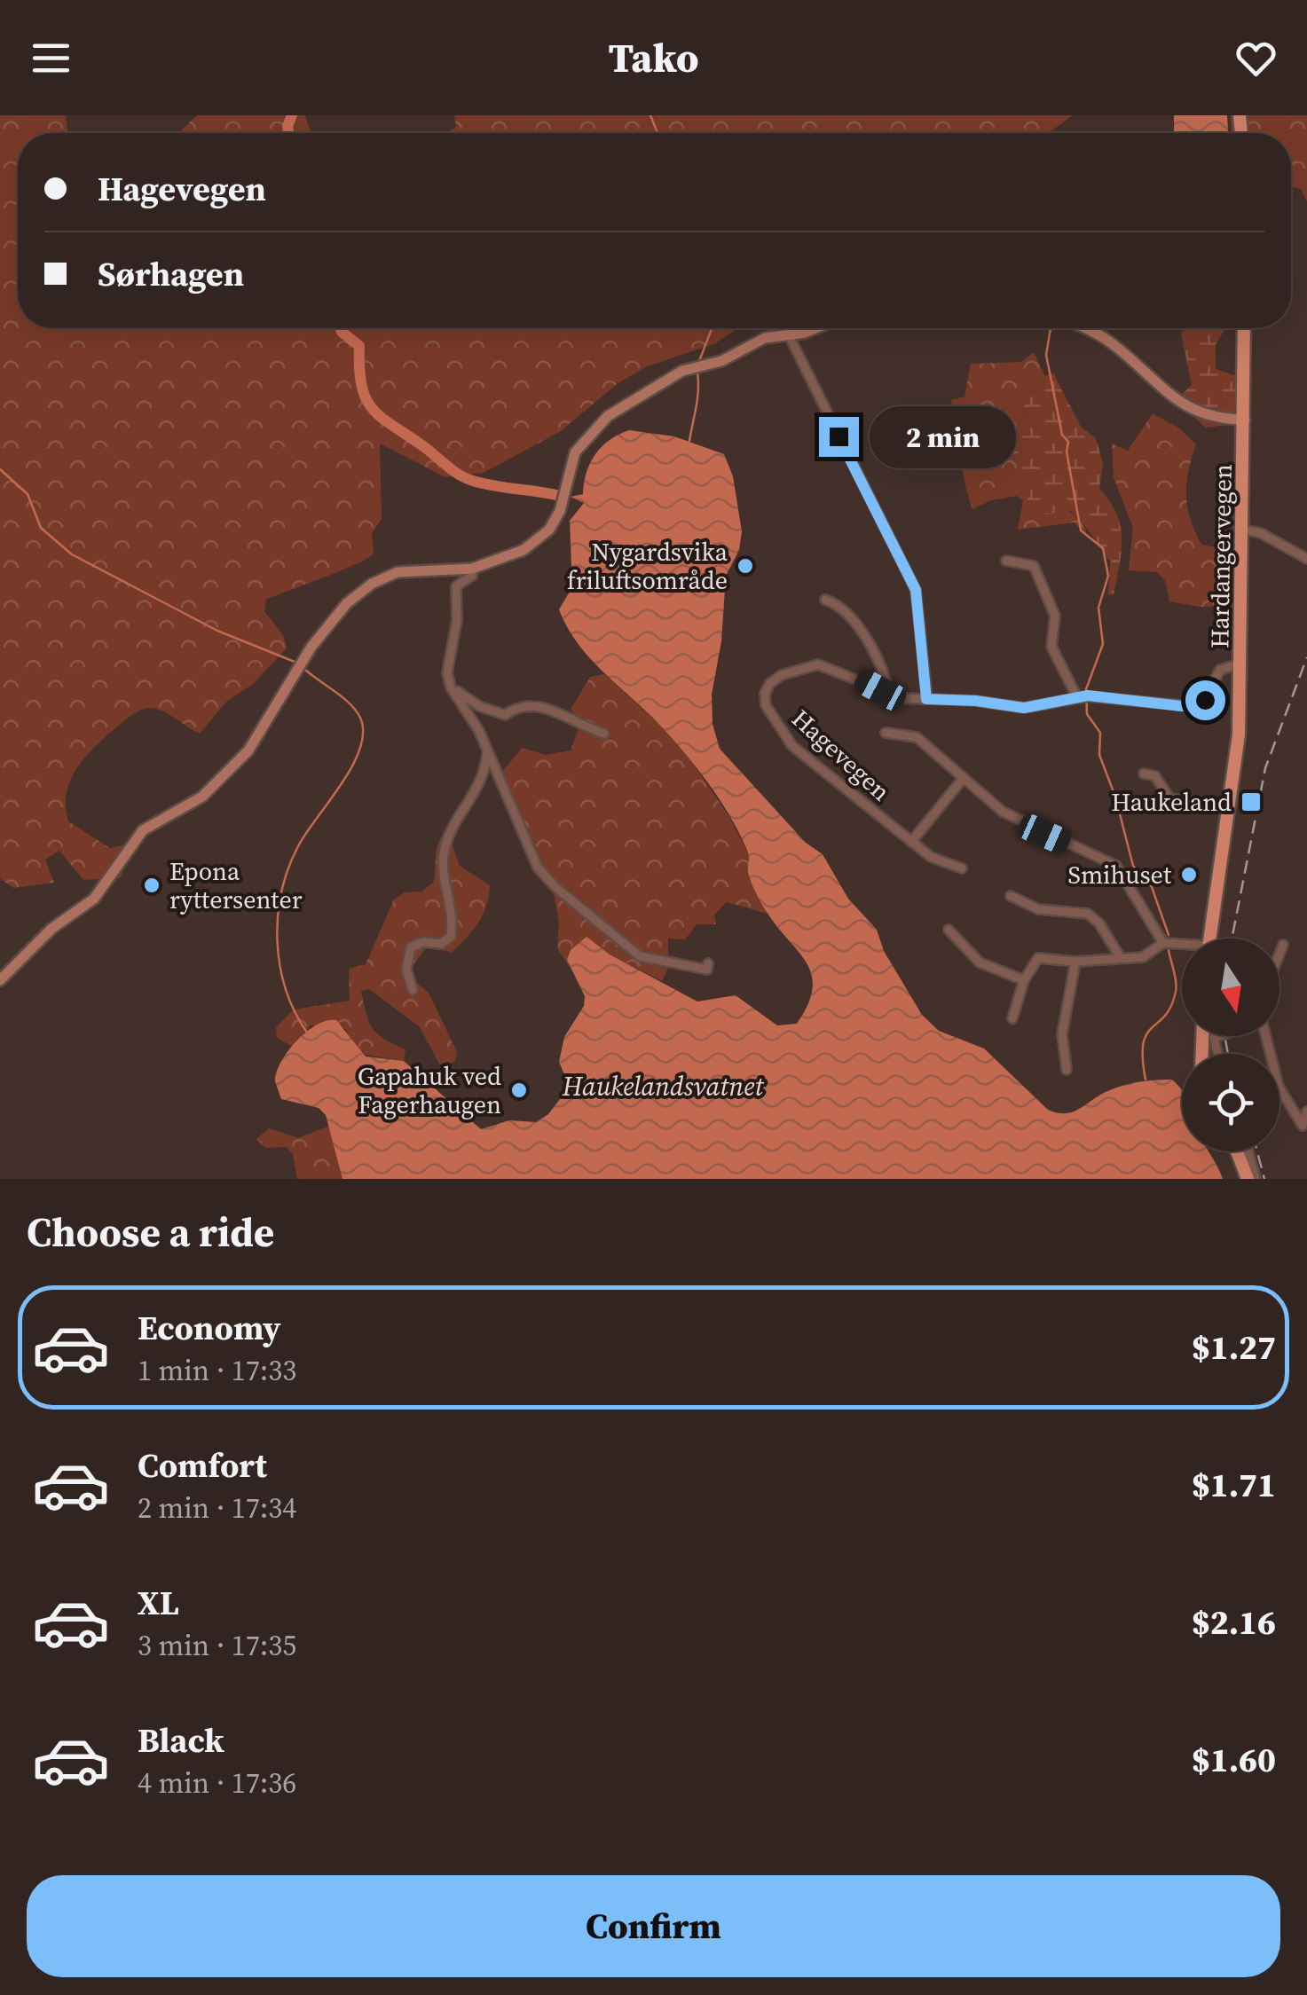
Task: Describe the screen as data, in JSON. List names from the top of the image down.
{
  "streets": {
    "main road": ["Hardangervegen"],
    "street": ["Hagevegen"]
  },
  "crossings": [
    ["Hardangervegen", "Hagevegen"]
  ],
  "water": ["Haukelandsvatnet"],
  "places": {
    "other": [
      "Nygardsvika friluftsområde",
      "Smihuset",
      "Epona ryttersenter",
      "Gapahuk ved Fagerhaugen"
    ],
    "transit": ["Haukeland"]
  },
  "north": "bottom",
  "page": {
    "header": "Tako",
    "banner": ["Hagevegen", "Sørhagen"],
    "bubble": "2 min",
    "heading": "Choose a ride",
    "list": [
      {
        "name": "Economy",
        "note": "1 min · 17:33",
        "value": "$1.27"
      },
      {
        "name": "Comfort",
        "note": "2 min · 17:34",
        "value": "$1.71"
      },
      {
        "name": "XL",
        "note": "3 min · 17:35",
        "value": "$2.16"
      },
      {
        "name": "Black",
        "note": "4 min · 17:36",
        "value": "$1.60"
      }
    ],
    "buttons": "Confirm"
  }
}
